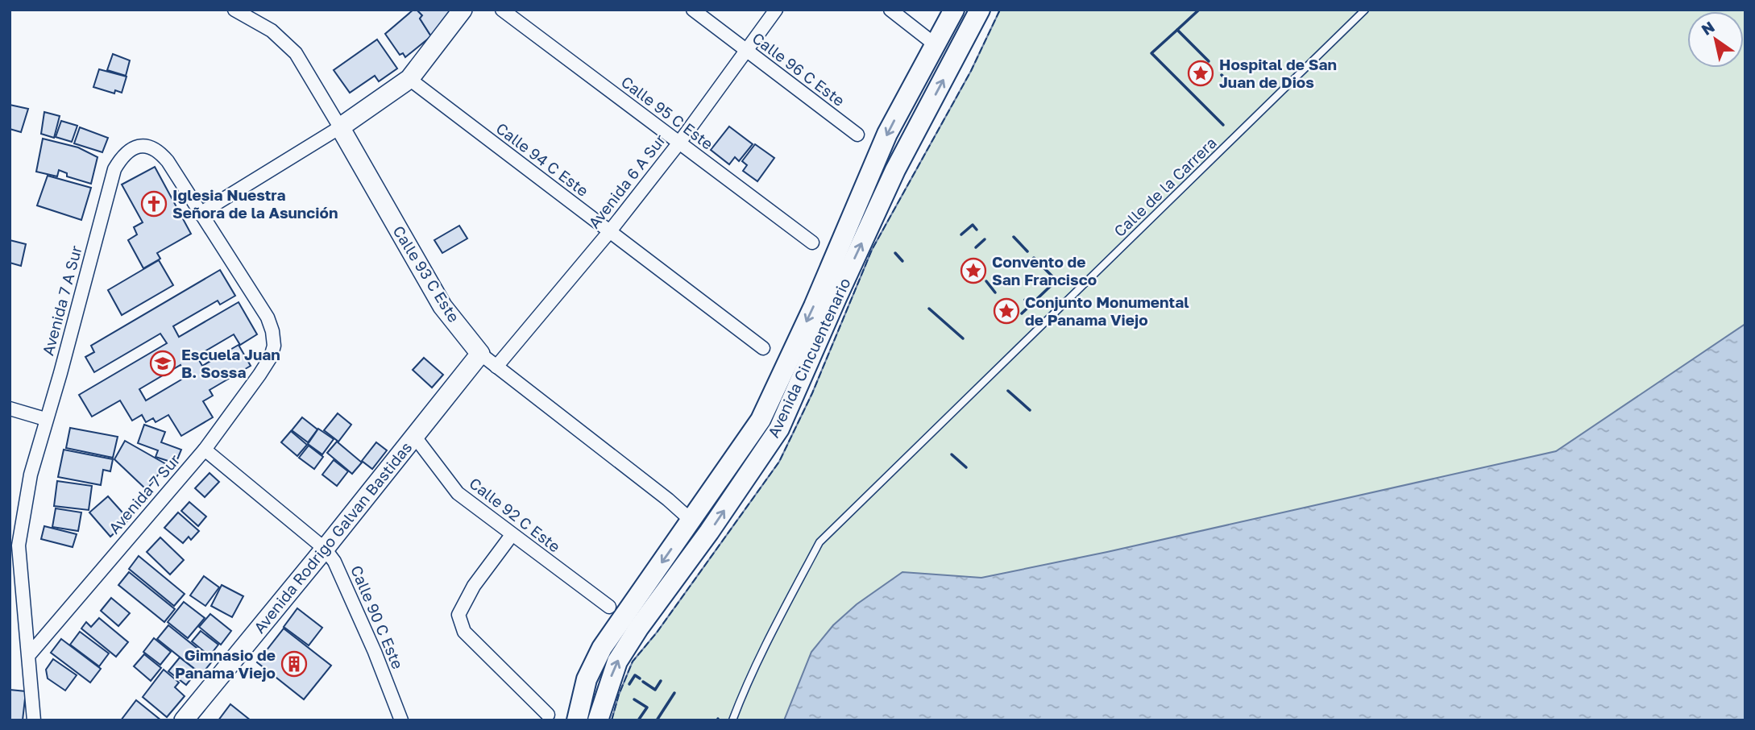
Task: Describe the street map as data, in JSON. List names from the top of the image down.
{
  "streets": {
    "main road": ["Avenida Cincuentenario"],
    "street": [
      "Calle 96 C Este",
      "Calle 95 C Este",
      "Calle 94 C Este",
      "Avenida 6 A Sur",
      "Calle 93 C Este",
      "Avenida 7 A Sur",
      "Avenida 7 Sur",
      "Calle 92 C Este",
      "Avenida Rodrigo Galvan Bastidas",
      "Calle 90 C Este"
    ],
    "lane": ["Calle de la Carrera"]
  },
  "crossings": [
    ["Calle 96 C Este", "Avenida 6 A Sur"],
    ["Calle 95 C Este", "Avenida 6 A Sur"],
    ["Calle 94 C Este", "Avenida 6 A Sur"],
    ["Avenida 6 A Sur", "Calle 93 C Este"],
    ["Calle 93 C Este", "Avenida Cincuentenario"],
    ["Calle 93 C Este", "Avenida Rodrigo Galvan Bastidas"],
    ["Avenida 7 A Sur", "Avenida 7 Sur"],
    ["Avenida 7 Sur", "Calle 90 C Este"],
    ["Calle 92 C Este", "Avenida Rodrigo Galvan Bastidas"],
    ["Avenida Rodrigo Galvan Bastidas", "Calle 90 C Este"]
  ],
  "places": {
    "place": ["Hospital de San Juan de Dios", "Convento de San Francisco", "Conjunto Monumental de Panama Viejo"],
    "church": ["Iglesia Nuestra Señora de la Asunción"],
    "school or university": ["Escuela Juan B. Sossa"],
    "building": ["Gimnasio de Panama Viejo"]
  },
  "north": "top left"
}
